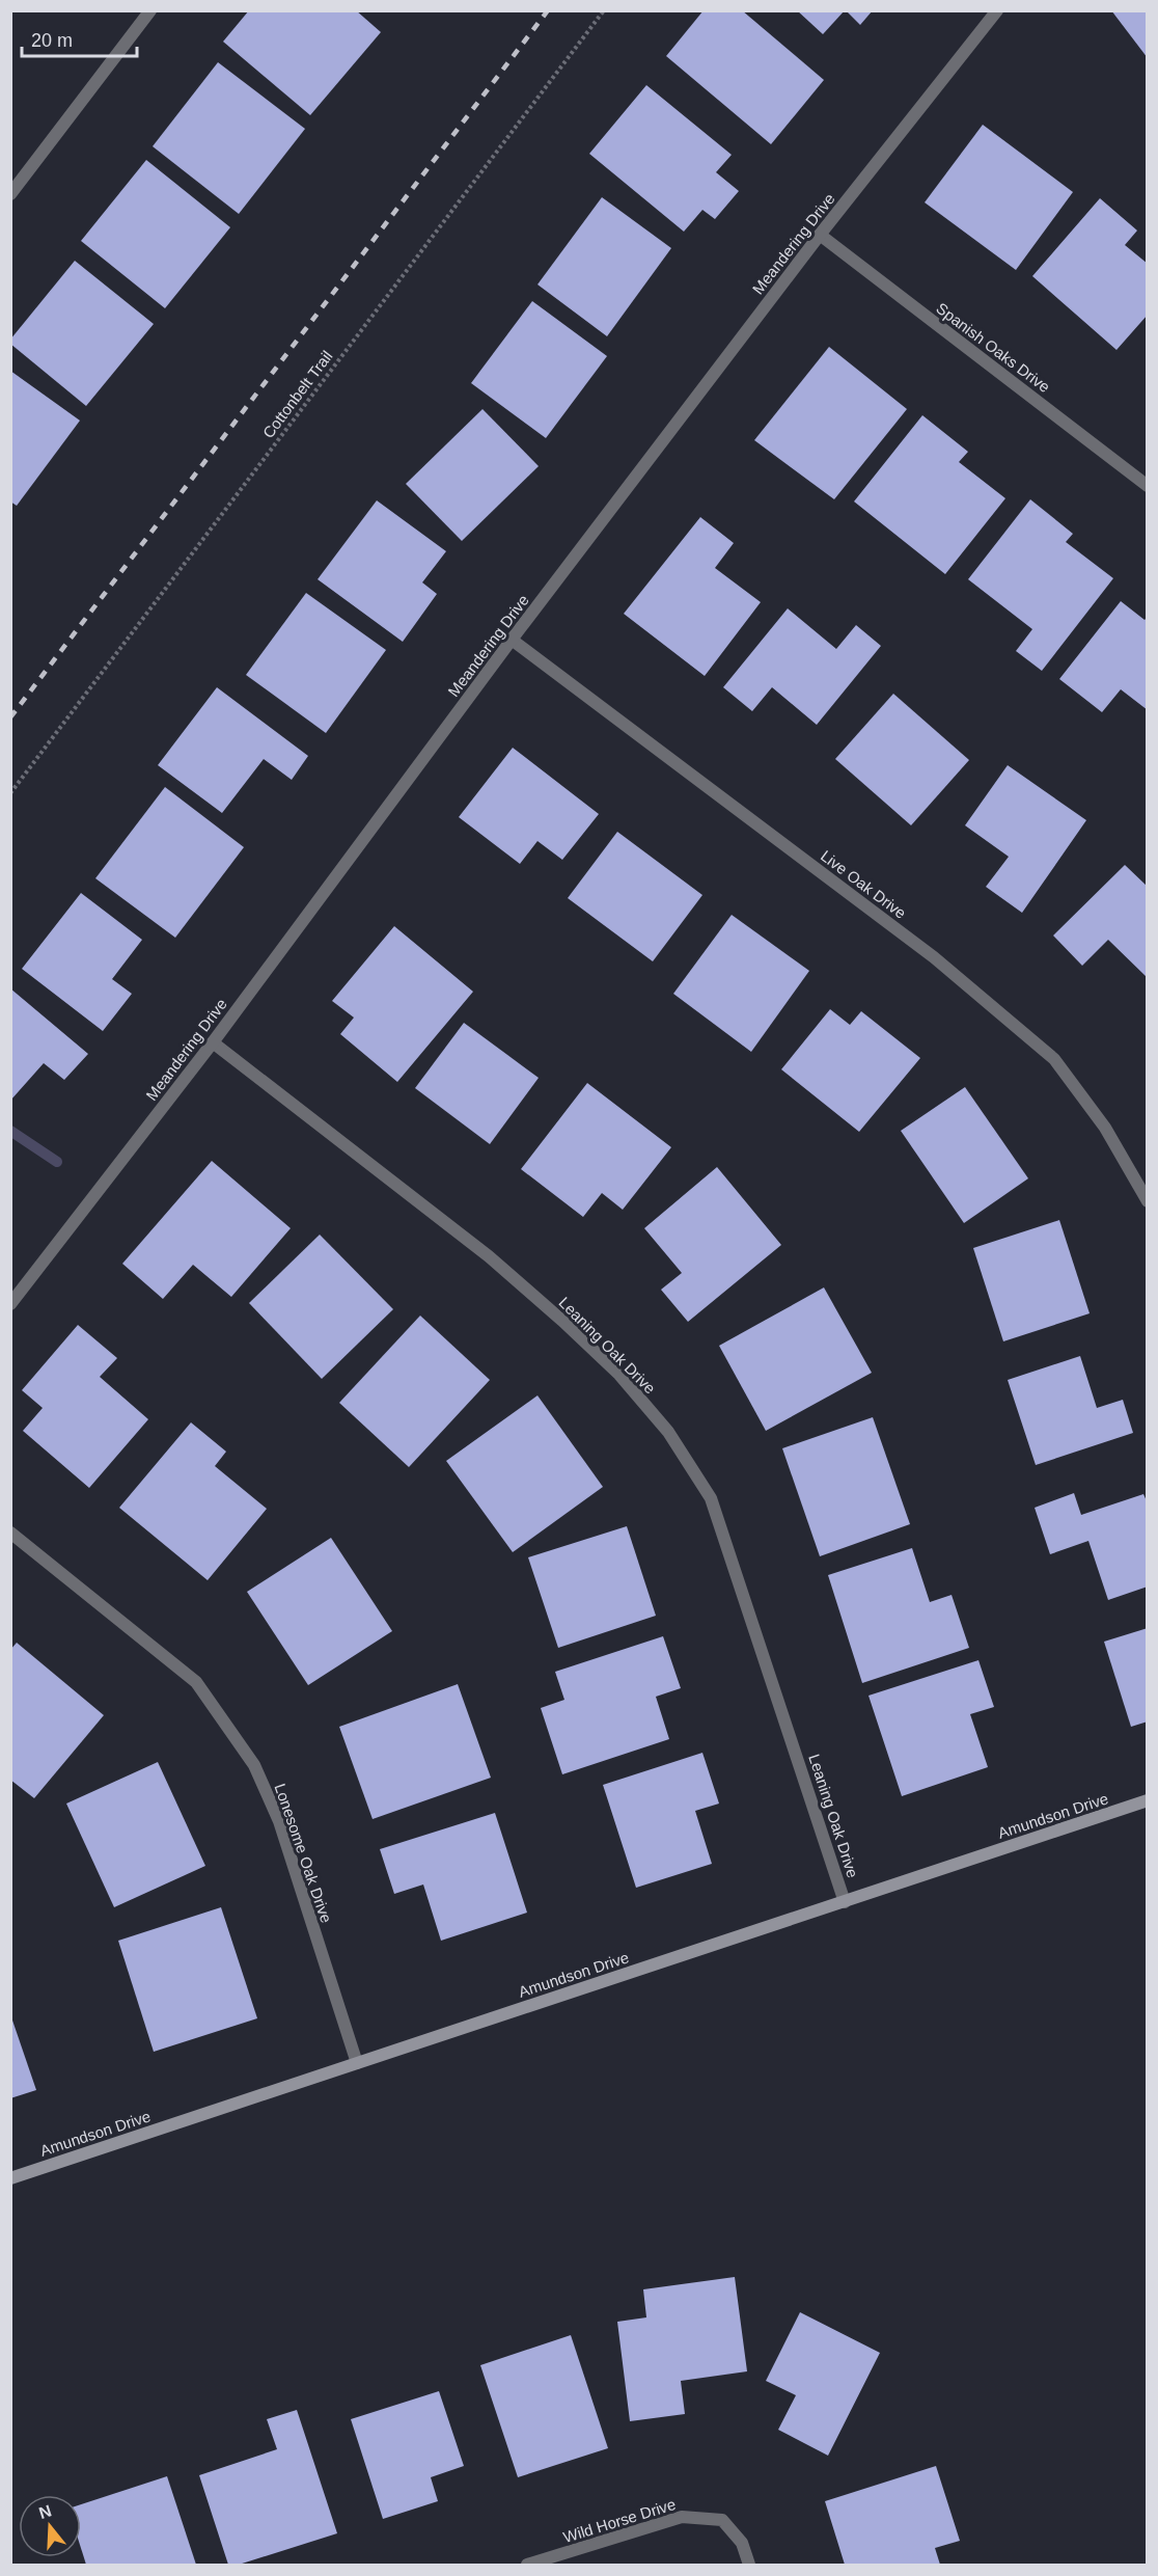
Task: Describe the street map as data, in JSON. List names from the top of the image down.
{
  "streets": {
    "street": [
      "Meandering Drive",
      "Spanish Oaks Drive",
      "Live Oak Drive",
      "Leaning Oak Drive",
      "Amundson Drive",
      "Lonesome Oak Drive",
      "Wild Horse Drive"
    ],
    "path": ["Cottonbelt Trail"]
  },
  "crossings": [
    ["Meandering Drive", "Spanish Oaks Drive"],
    ["Meandering Drive", "Live Oak Drive"],
    ["Meandering Drive", "Leaning Oak Drive"],
    ["Leaning Oak Drive", "Amundson Drive"],
    ["Amundson Drive", "Lonesome Oak Drive"]
  ],
  "scale_bar": "20 m",
  "north": "top"
}
